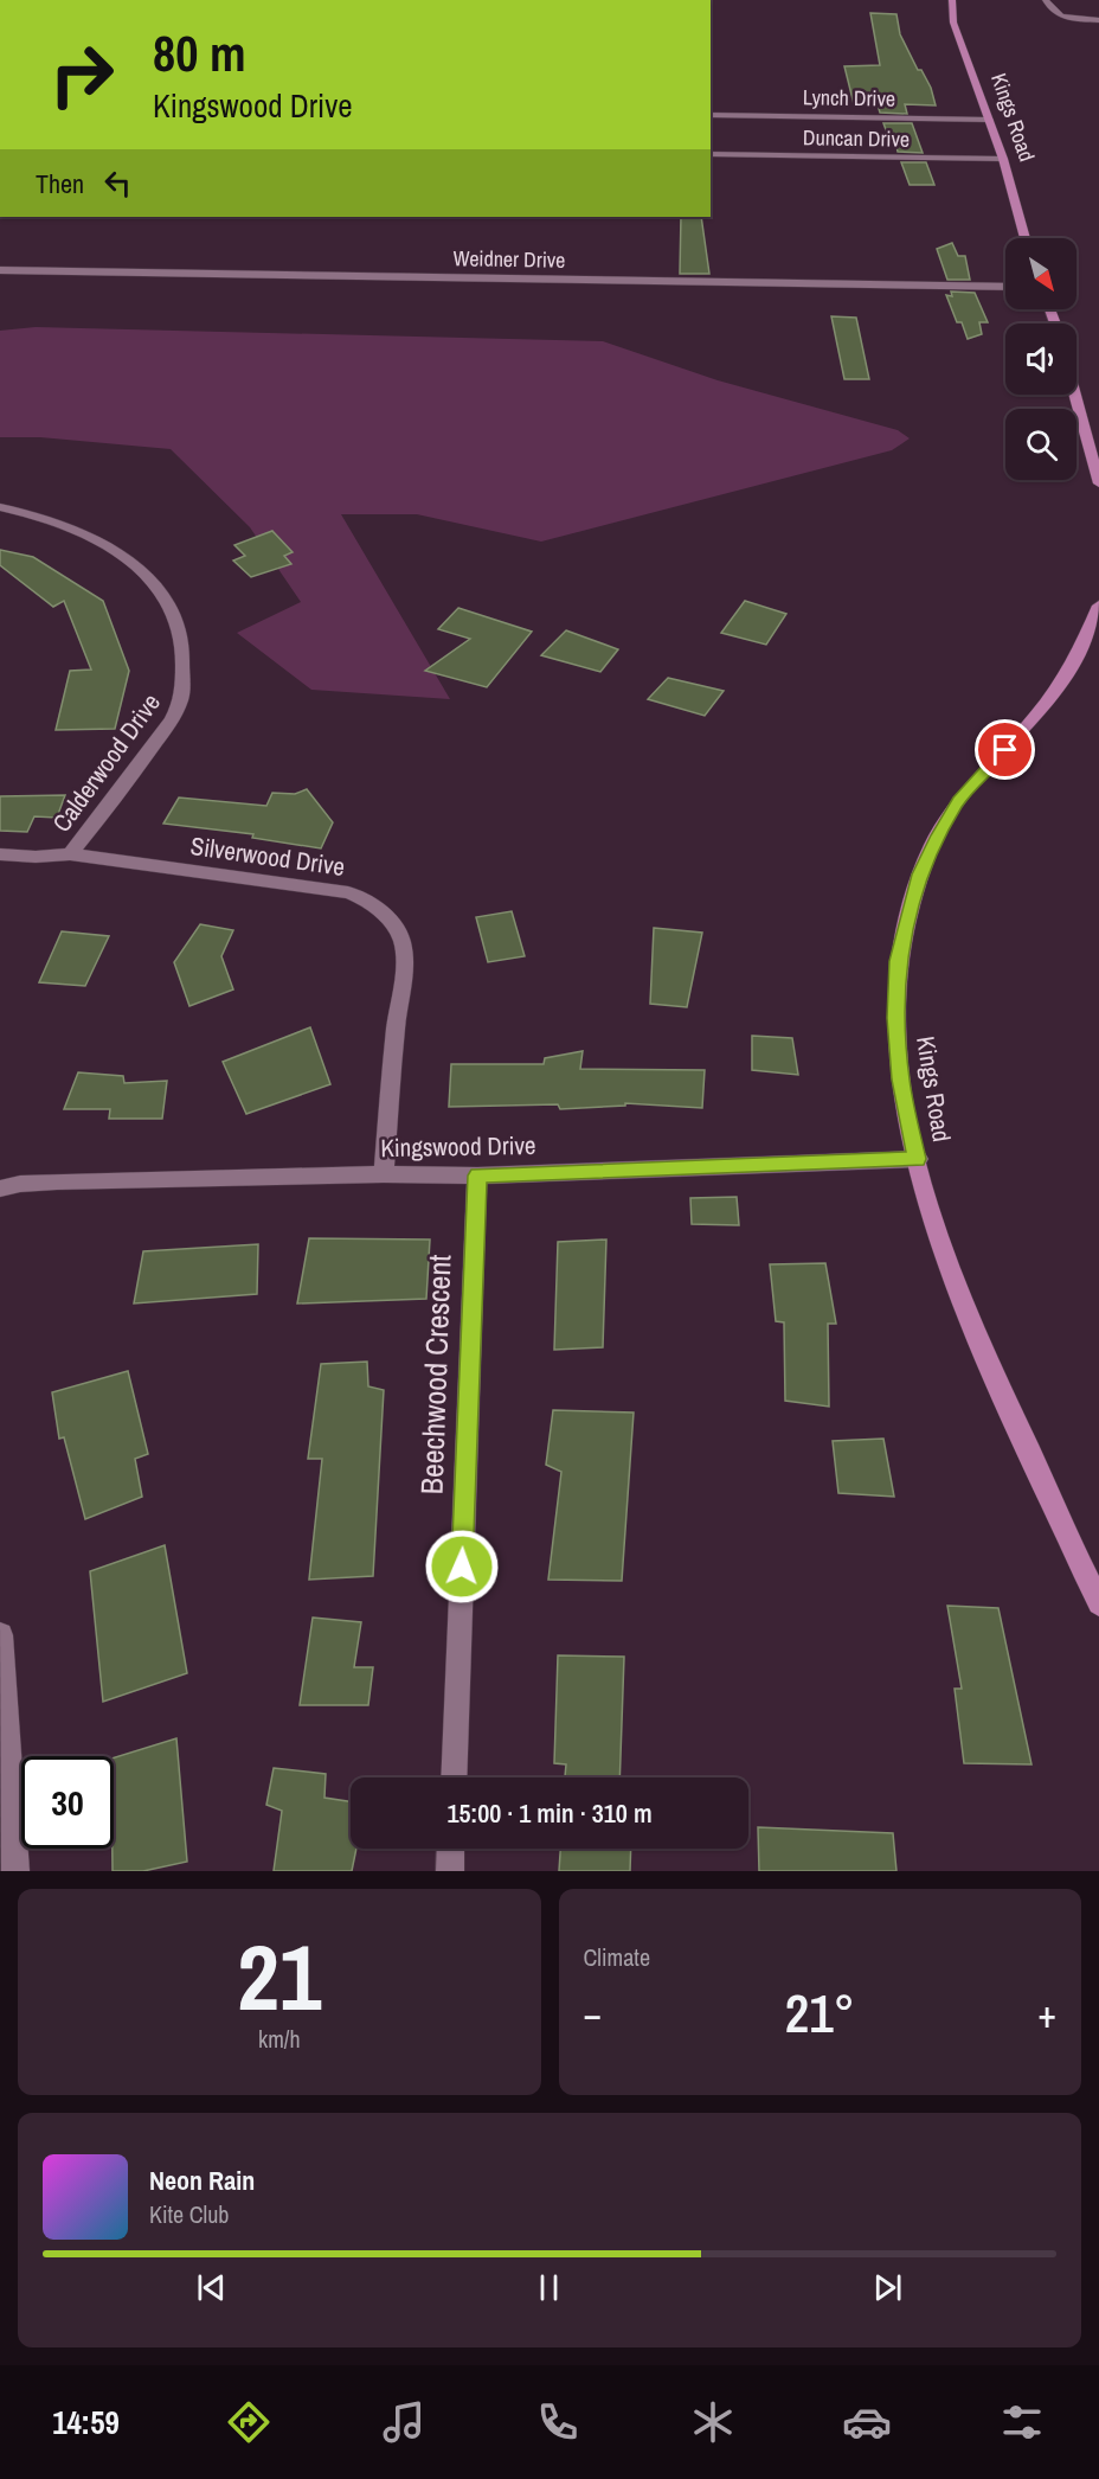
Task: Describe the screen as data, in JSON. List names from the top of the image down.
{
  "streets": {
    "main road": ["Kings Road"],
    "street": [
      "Lynch Drive",
      "Duncan Drive",
      "Weidner Drive",
      "Calderwood Drive",
      "Silverwood Drive",
      "Kingswood Drive",
      "Beechwood Crescent"
    ]
  },
  "crossings": [
    ["Lynch Drive", "Kings Road"],
    ["Kings Road", "Duncan Drive"],
    ["Kings Road", "Kingswood Drive"],
    ["Calderwood Drive", "Silverwood Drive"],
    ["Silverwood Drive", "Kingswood Drive"],
    ["Kingswood Drive", "Beechwood Crescent"]
  ],
  "north": "bottom right",
  "page": {
    "turn": ["80 m", "Kingswood Drive"],
    "then": "Then",
    "limit": "30",
    "trip": "15:00 · 1 min · 310 m",
    "tile": [
      ["21", "km/h"],
      "Climate"
    ],
    "heat": ["−", "21°", "+"],
    "song": ["Neon Rain", "Kite Club"],
    "tabs": "14:59"
  }
}
